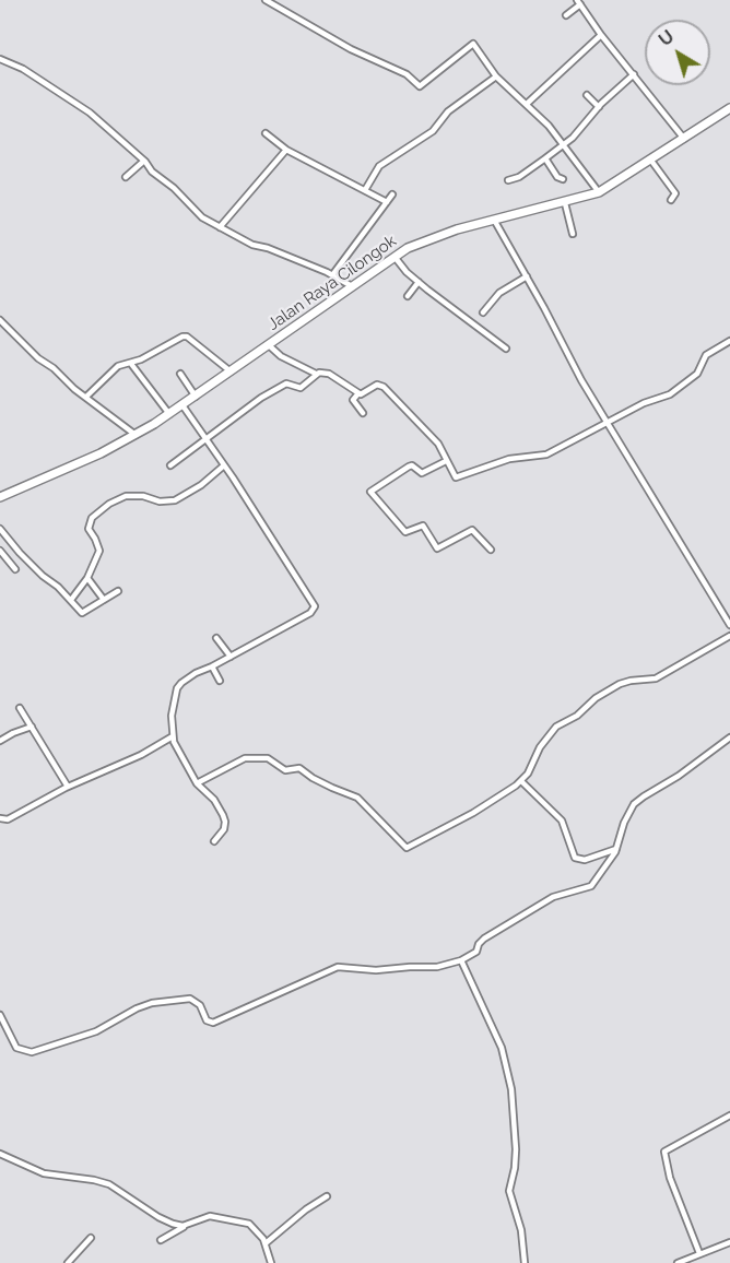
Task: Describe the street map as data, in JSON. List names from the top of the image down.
{
  "streets": {
    "highway": ["Jalan Raya Cilongok"]
  },
  "north": "top left"
}
